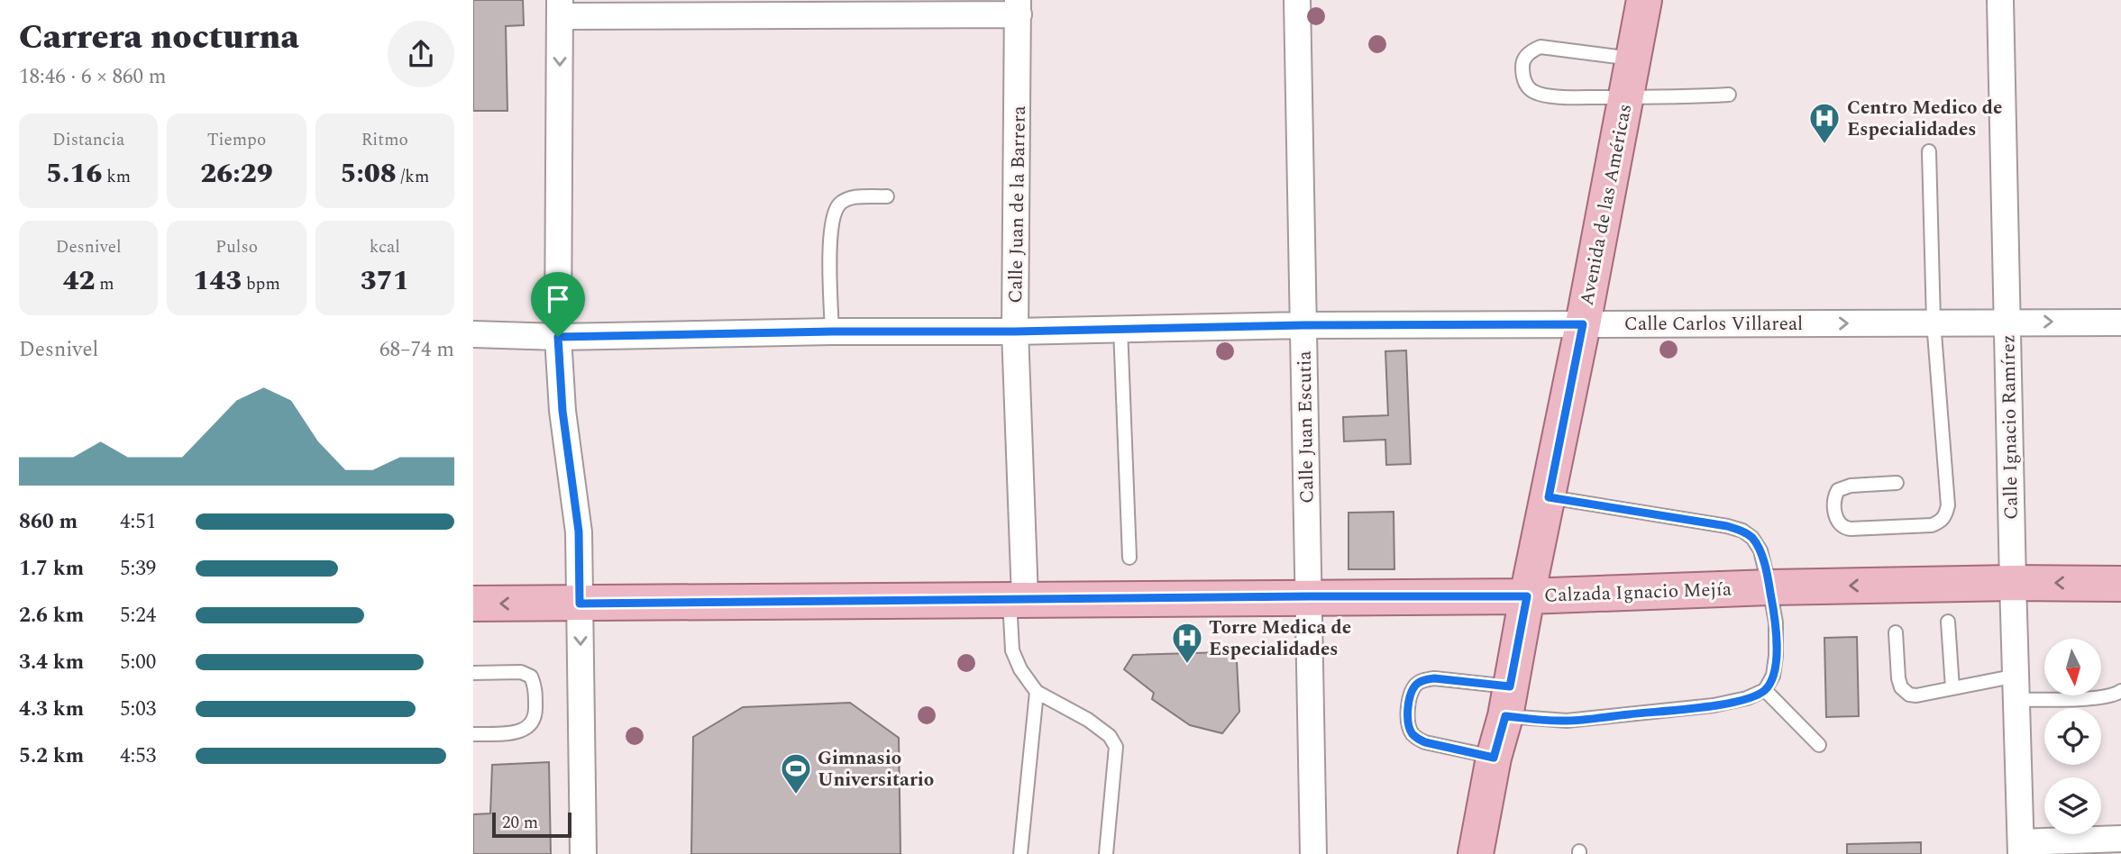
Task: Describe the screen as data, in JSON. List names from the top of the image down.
{
  "streets": {
    "main road": ["Avenida de las Américas", "Calzada Ignacio Mejía"],
    "street": [
      "Calle Juan de la Barrera",
      "Calle Carlos Villareal",
      "Calle Juan Escutia",
      "Calle Ignacio Ramírez"
    ]
  },
  "crossings": [
    ["Calle Juan de la Barrera", "Calle Carlos Villareal"],
    ["Calle Juan de la Barrera", "Calzada Ignacio Mejía"],
    ["Avenida de las Américas", "Calle Carlos Villareal"],
    ["Avenida de las Américas", "Calzada Ignacio Mejía"],
    ["Calle Carlos Villareal", "Calle Juan Escutia"],
    ["Calle Carlos Villareal", "Calle Ignacio Ramírez"],
    ["Calle Juan Escutia", "Calzada Ignacio Mejía"],
    ["Calle Ignacio Ramírez", "Calzada Ignacio Mejía"]
  ],
  "places": {
    "hospital": ["Centro Medico de Especialidades", "Torre Medica de Especialidades"],
    "sports": ["Gimnasio Universitario"]
  },
  "scale_bar": "20 m",
  "north": "bottom",
  "page": {
    "heading": ["Carrera nocturna", "18:46 · 6 × 860 m"],
    "stats": [
      ["Distancia", "5.16 km"],
      ["Tiempo", "26:29"],
      ["Ritmo", "5:08 /km"],
      ["Desnivel", "42 m"],
      ["Pulso", "143 bpm"],
      ["kcal", "371"]
    ],
    "chart": ["Desnivel", "68–74 m"],
    "list": [
      {
        "name": "860 m",
        "note": "4:51"
      },
      {
        "name": "1.7 km",
        "note": "5:39"
      },
      {
        "name": "2.6 km",
        "note": "5:24"
      },
      {
        "name": "3.4 km",
        "note": "5:00"
      },
      {
        "name": "4.3 km",
        "note": "5:03"
      },
      {
        "name": "5.2 km",
        "note": "4:53"
      }
    ],
    "scale": "20 m"
  }
}
